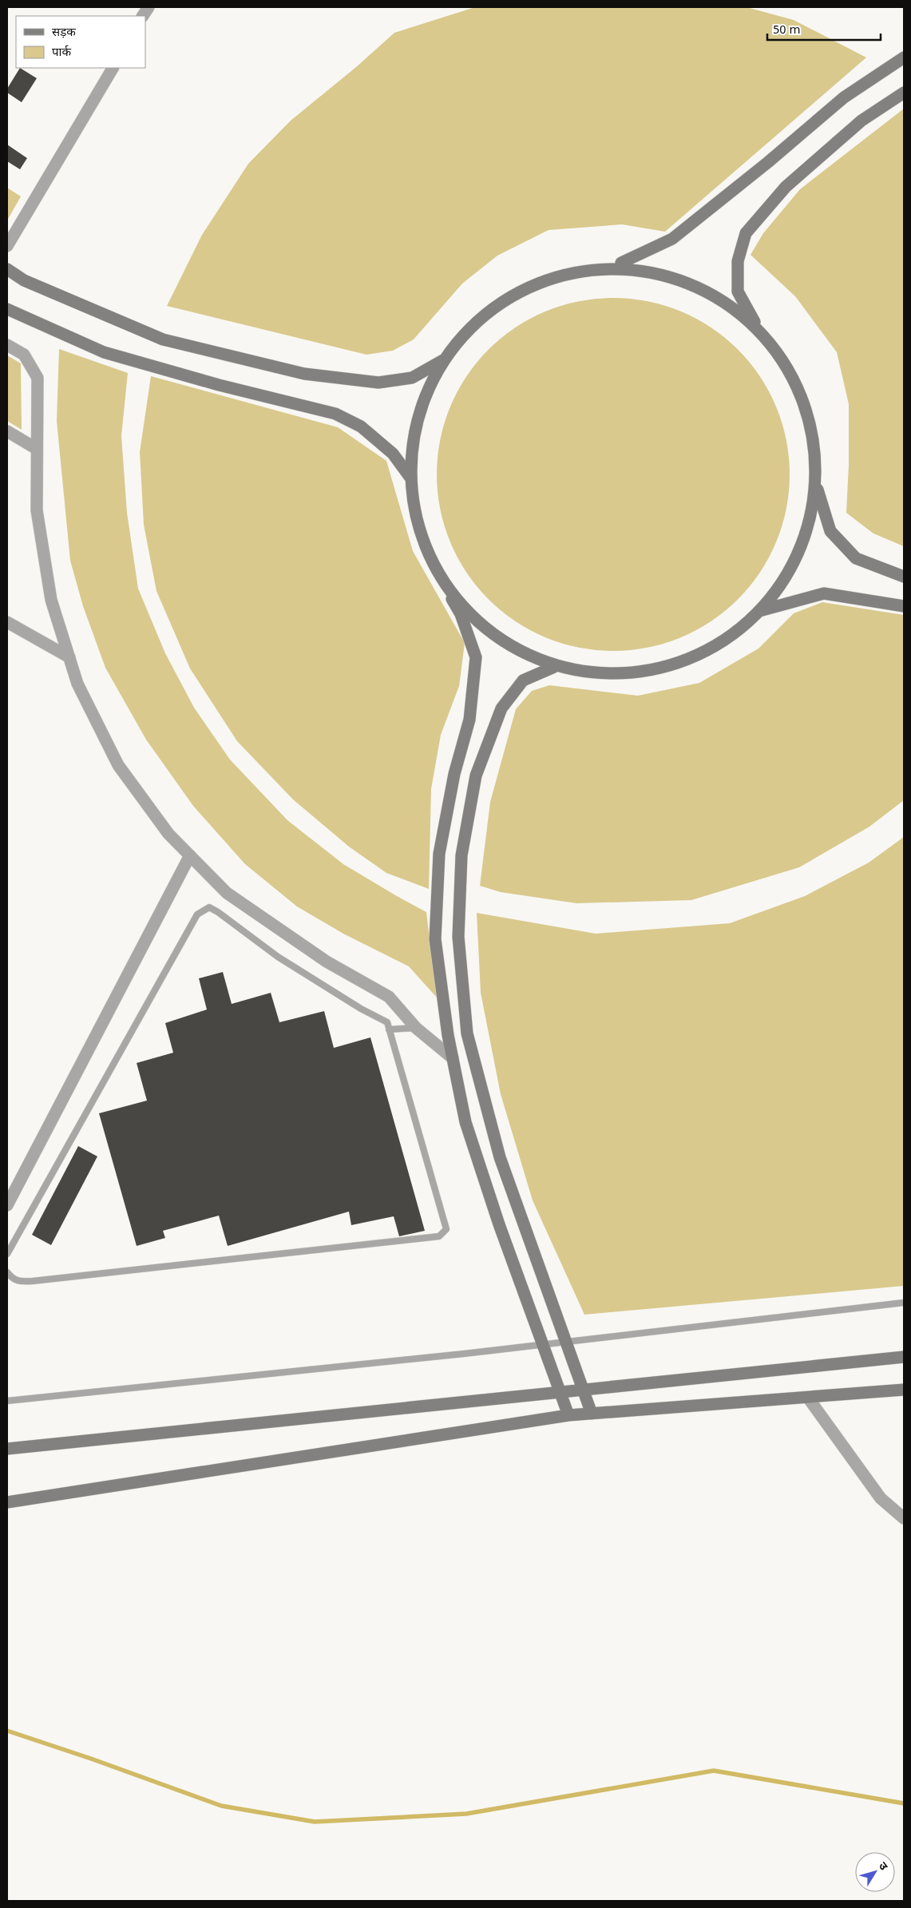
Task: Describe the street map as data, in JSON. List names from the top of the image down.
{
  "legend": ["सड़क", "पार्क"],
  "scale_bar": "50 m",
  "north": "top right"
}
